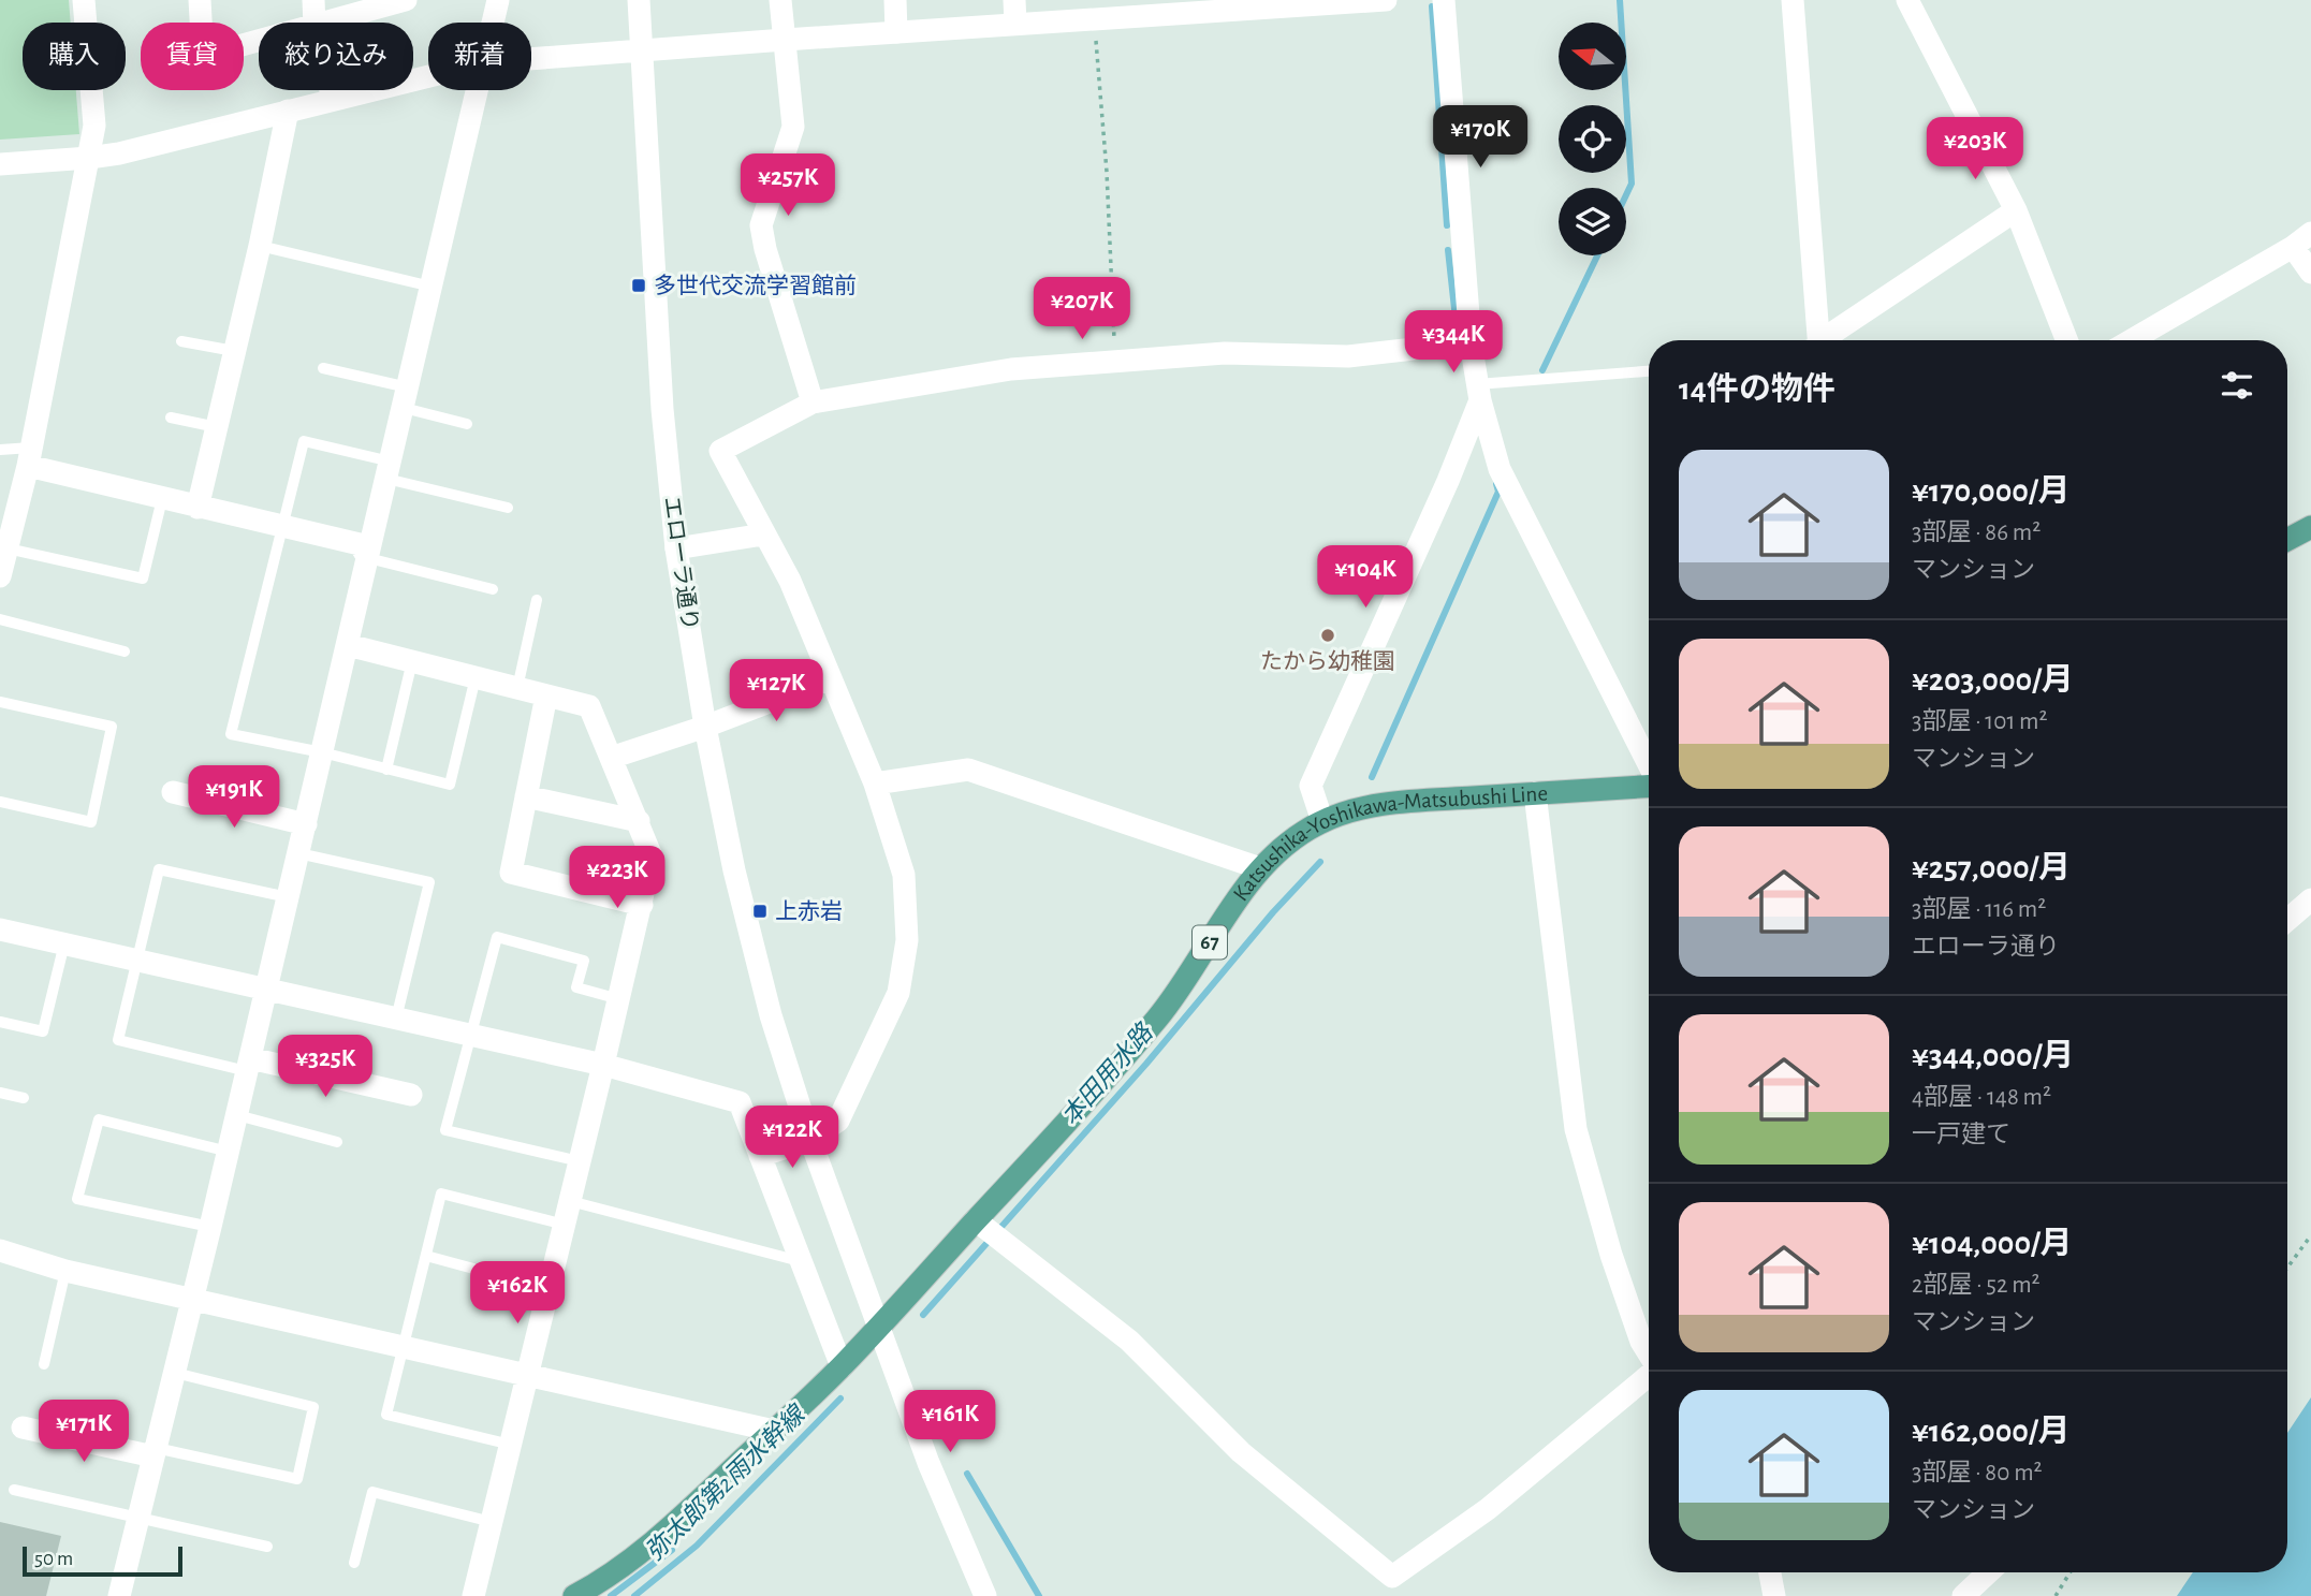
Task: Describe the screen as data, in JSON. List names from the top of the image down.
{
  "streets": {
    "main road": ["Katsushika-Yoshikawa-Matsubushi Line", "67"],
    "street": ["エローラ通り"]
  },
  "crossings": [
    ["エローラ通り", "Katsushika-Yoshikawa-Matsubushi Line"]
  ],
  "water": ["本田用水路", "弥太郎第2雨水幹線"],
  "places": {
    "transit": ["多世代交流学習館前", "上赤岩"],
    "other": ["たから幼稚園"]
  },
  "scale_bar": "50 m",
  "north": "left",
  "page": {
    "chip": [
      "購入",
      "賃貸",
      "絞り込み",
      "新着"
    ],
    "price": [
      "¥170K",
      "¥203K",
      "¥257K",
      "¥207K",
      "¥344K",
      "¥104K",
      "¥127K",
      "¥191K",
      "¥223K",
      "¥325K",
      "¥122K",
      "¥162K",
      "¥161K",
      "¥171K"
    ],
    "heading": "14件の物件",
    "list": [
      {
        "name": "¥170,000/月",
        "note": "3部屋 · 86 m² · マンション"
      },
      {
        "name": "¥203,000/月",
        "note": "3部屋 · 101 m² · マンション"
      },
      {
        "name": "¥257,000/月",
        "note": "3部屋 · 116 m² · エローラ通り"
      },
      {
        "name": "¥344,000/月",
        "note": "4部屋 · 148 m² · 一戸建て"
      },
      {
        "name": "¥104,000/月",
        "note": "2部屋 · 52 m² · マンション"
      },
      {
        "name": "¥162,000/月",
        "note": "3部屋 · 80 m² · マンション"
      }
    ],
    "scale": "50 m"
  }
}
